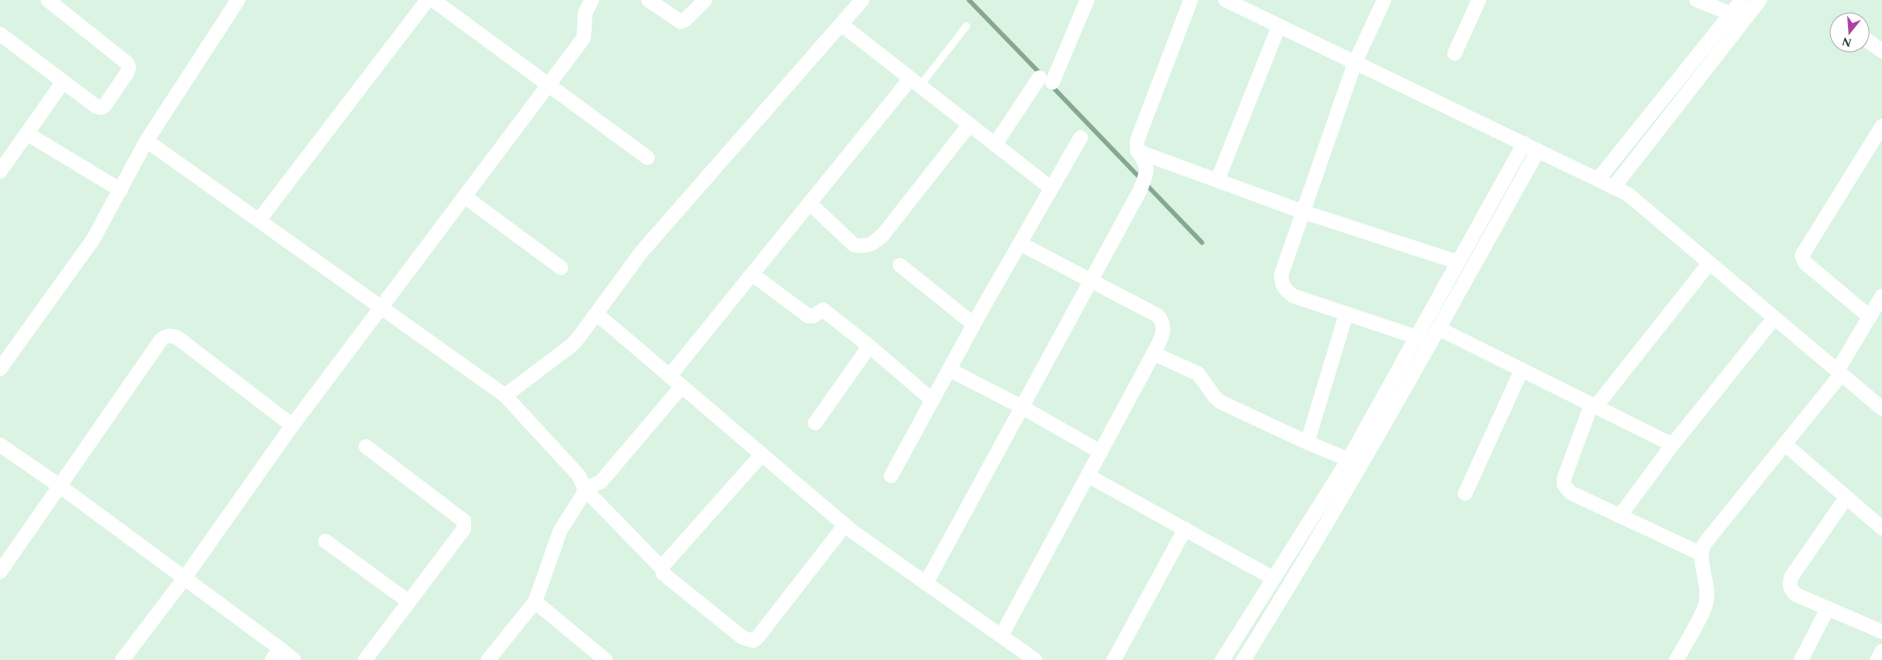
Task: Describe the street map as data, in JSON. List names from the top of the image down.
{
  "north": "bottom"
}
